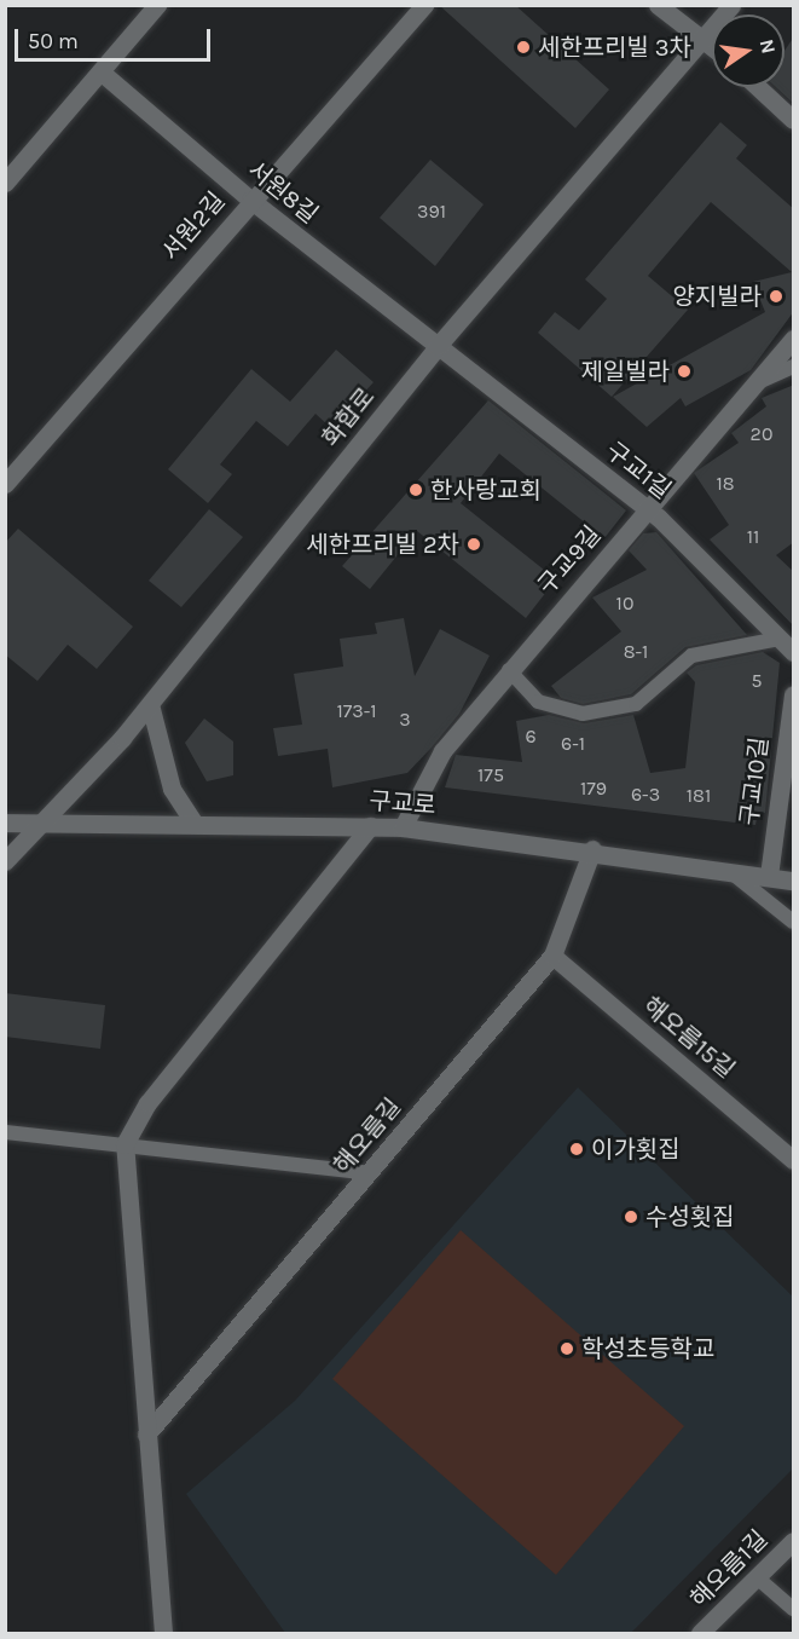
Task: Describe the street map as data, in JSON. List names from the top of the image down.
{
  "streets": {
    "street": [
      "서원8길",
      "서원2길",
      "화합로",
      "구교1길",
      "구교9길",
      "구교10길",
      "구교로",
      "해오름15길",
      "해오름길",
      "해오름1길"
    ]
  },
  "crossings": [
    ["서원8길", "서원2길"],
    ["서원8길", "화합로"],
    ["서원8길", "구교1길"],
    ["화합로", "구교1길"],
    ["화합로", "구교로"],
    ["구교1길", "구교9길"],
    ["구교9길", "구교로"],
    ["구교10길", "구교로"],
    ["구교로", "해오름길"],
    ["해오름15길", "해오름길"]
  ],
  "places": [
    "세한프리빌 3차",
    "양지빌라",
    "제일빌라",
    "한사랑교회",
    "세한프리빌 2차",
    "이가횟집",
    "수성횟집",
    "학성초등학교"
  ],
  "house_numbers": [
    "391",
    "20",
    "18",
    "11",
    "10",
    "8-1",
    "5",
    "173-1",
    "3",
    "6",
    "6-1",
    "175",
    "179",
    "6-3",
    "181"
  ],
  "scale_bar": "50 m",
  "north": "right"
}
